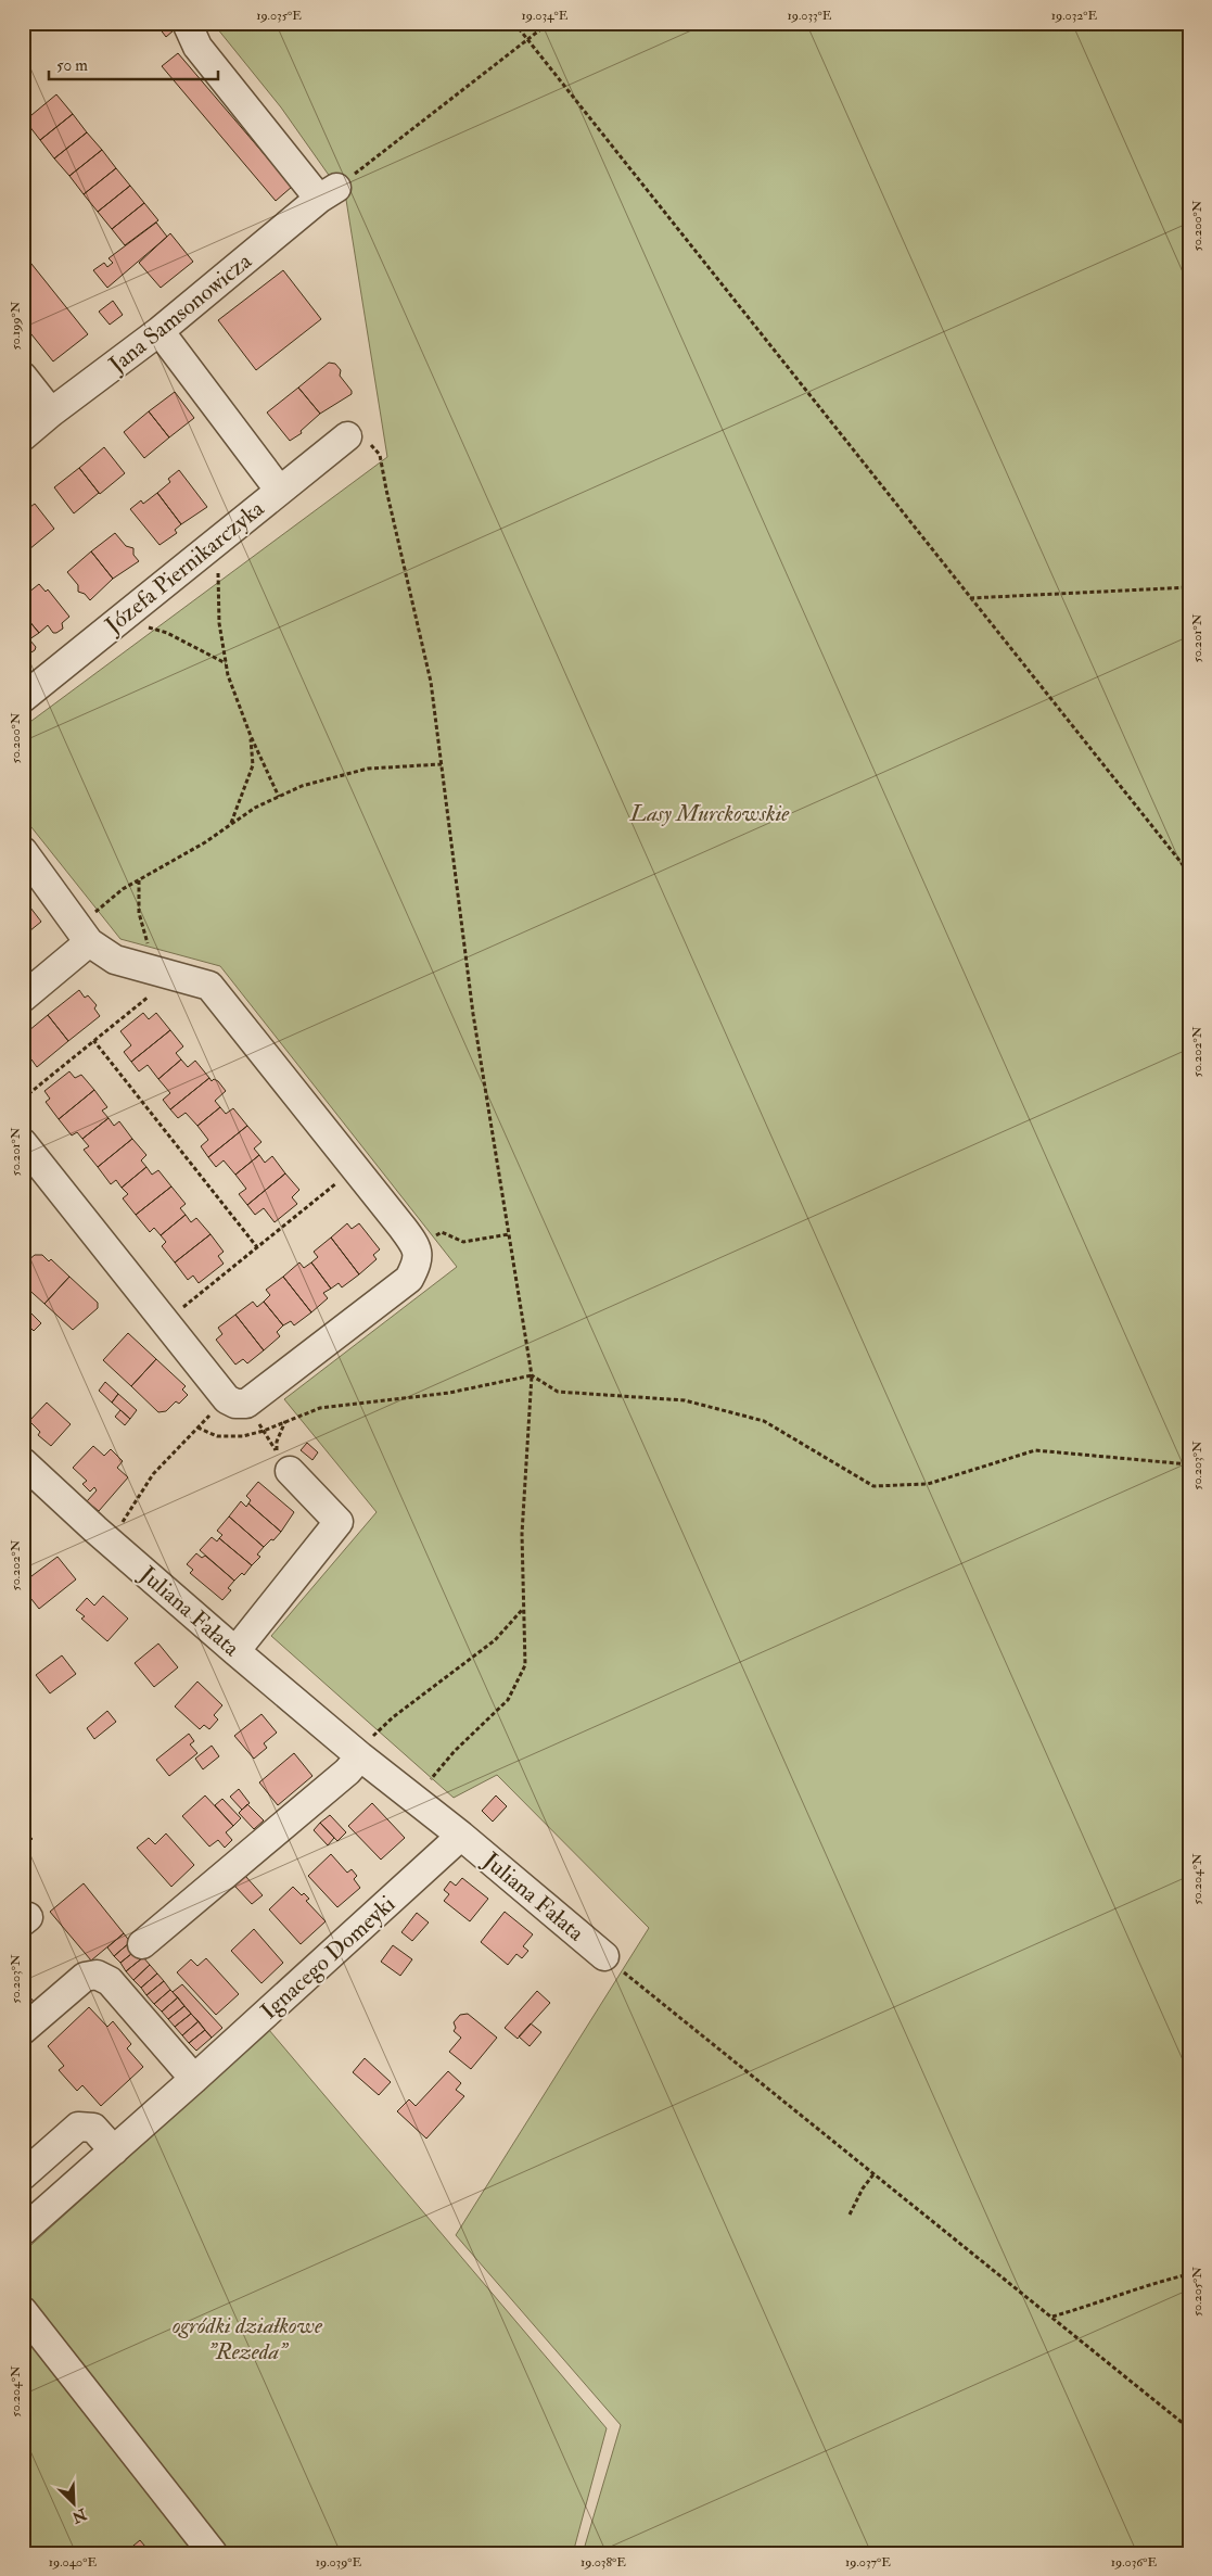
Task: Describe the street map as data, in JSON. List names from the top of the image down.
{
  "streets": {
    "street": [
      "Jana Samsonowicza",
      "Józefa Piernikarczyka",
      "Juliana Fałata",
      "Ignacego Domeyki"
    ]
  },
  "crossings": [
    ["Juliana Fałata", "Ignacego Domeyki"]
  ],
  "parks": ["Lasy Murckowskie", "ogródki działkowe \"Rezeda\""],
  "scale_bar": "50 m",
  "north": "bottom right",
  "coordinates": [
    "19.035°E",
    "19.034°E",
    "19.033°E",
    "19.032°E",
    "50.200°N",
    "50.199°N",
    "50.201°N",
    "50.202°N",
    "50.203°N",
    "50.204°N",
    "50.205°N",
    "19.040°E",
    "19.039°E",
    "19.038°E",
    "19.037°E",
    "19.036°E"
  ]
}
